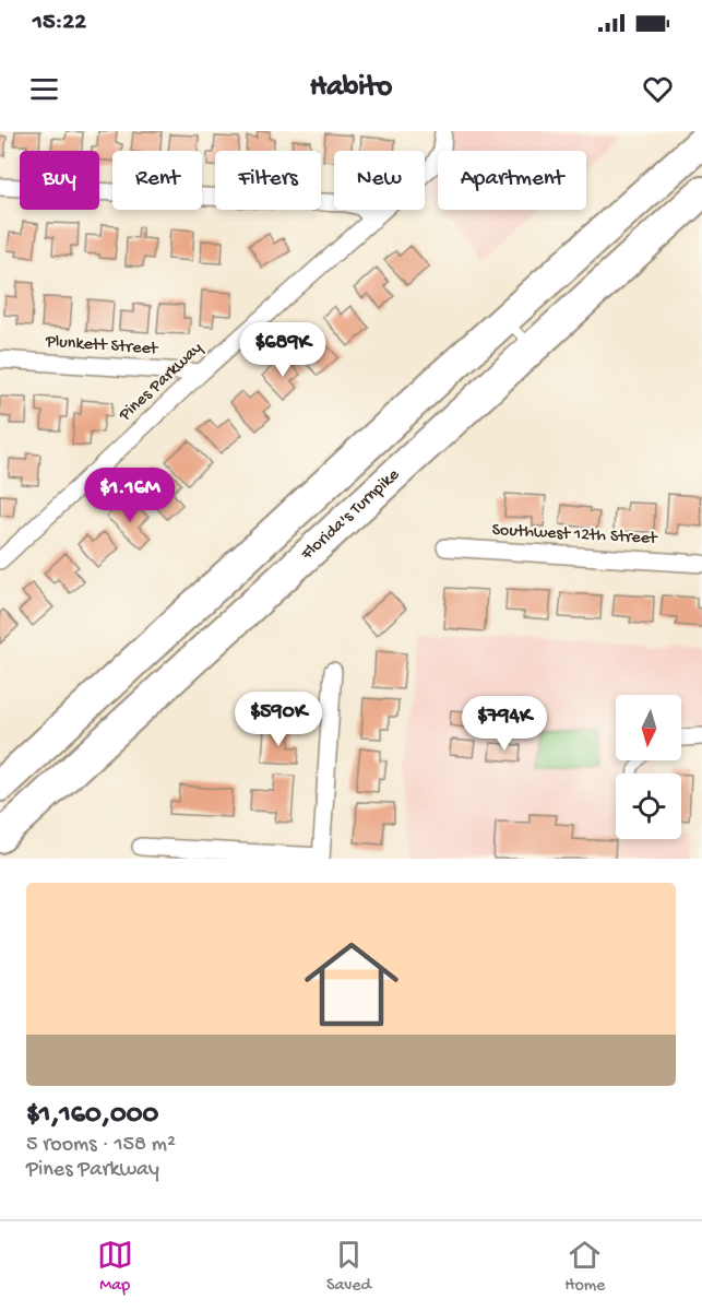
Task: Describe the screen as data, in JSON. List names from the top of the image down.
{
  "streets": {
    "highway": ["Florida's Turnpike"],
    "street": ["Plunkett Street", "Pines Parkway", "Southwest 12th Street"]
  },
  "crossings": [
    ["Plunkett Street", "Pines Parkway"]
  ],
  "north": "bottom",
  "page": {
    "status": "15:22",
    "header": "Habito",
    "chip": [
      "Buy",
      "Rent",
      "Filters",
      "New",
      "Apartment"
    ],
    "price": [
      "$689K",
      "$1.16M",
      "$590K",
      "$794K"
    ],
    "list": [
      {
        "name": "$1,160,000",
        "note": "5 rooms · 158 m² · Pines Parkway"
      }
    ],
    "tabs": ["Map", "Saved", "Home"]
  }
}
